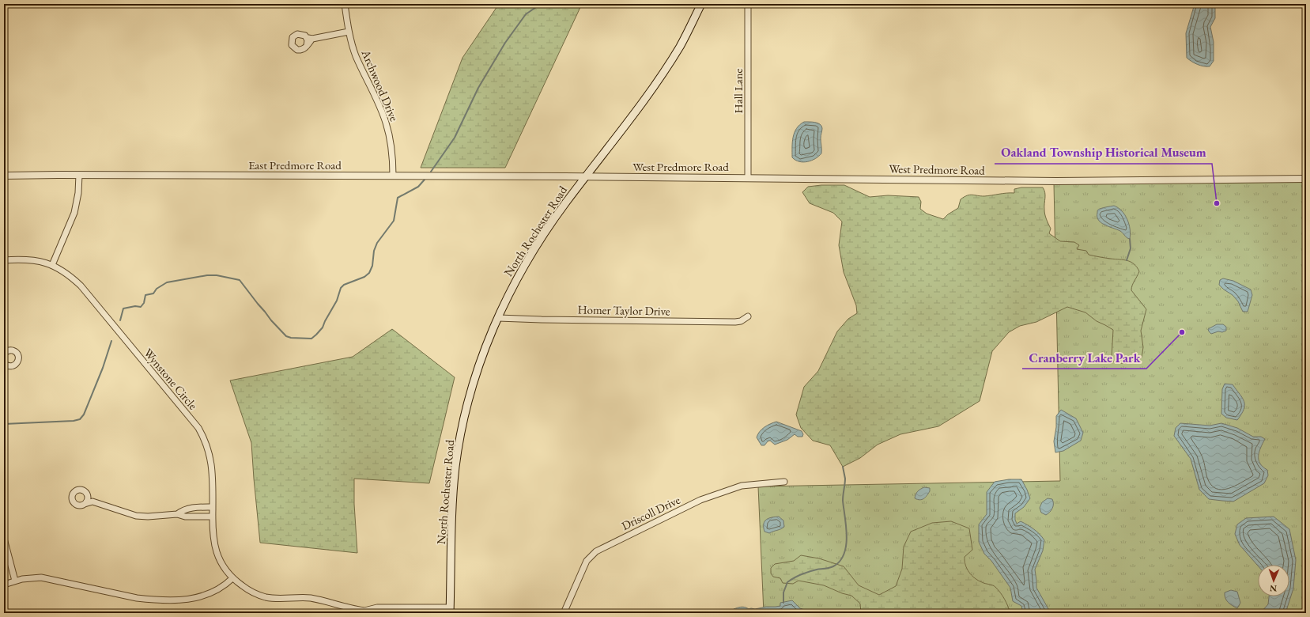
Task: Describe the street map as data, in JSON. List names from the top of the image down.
{
  "streets": {
    "main road": ["North Rochester Road"],
    "street": [
      "Archwood Drive",
      "Hall Lane",
      "East Predmore Road",
      "West Predmore Road",
      "Homer Taylor Drive",
      "Wynstone Circle",
      "Driscoll Drive"
    ]
  },
  "crossings": [
    ["Archwood Drive", "East Predmore Road"],
    ["Hall Lane", "West Predmore Road"],
    ["East Predmore Road", "West Predmore Road"],
    ["East Predmore Road", "North Rochester Road"],
    ["West Predmore Road", "North Rochester Road"],
    ["North Rochester Road", "Homer Taylor Drive"],
    ["North Rochester Road", "Wynstone Circle"]
  ],
  "places": ["Oakland Township Historical Museum", "Cranberry Lake Park"],
  "north": "bottom"
}
